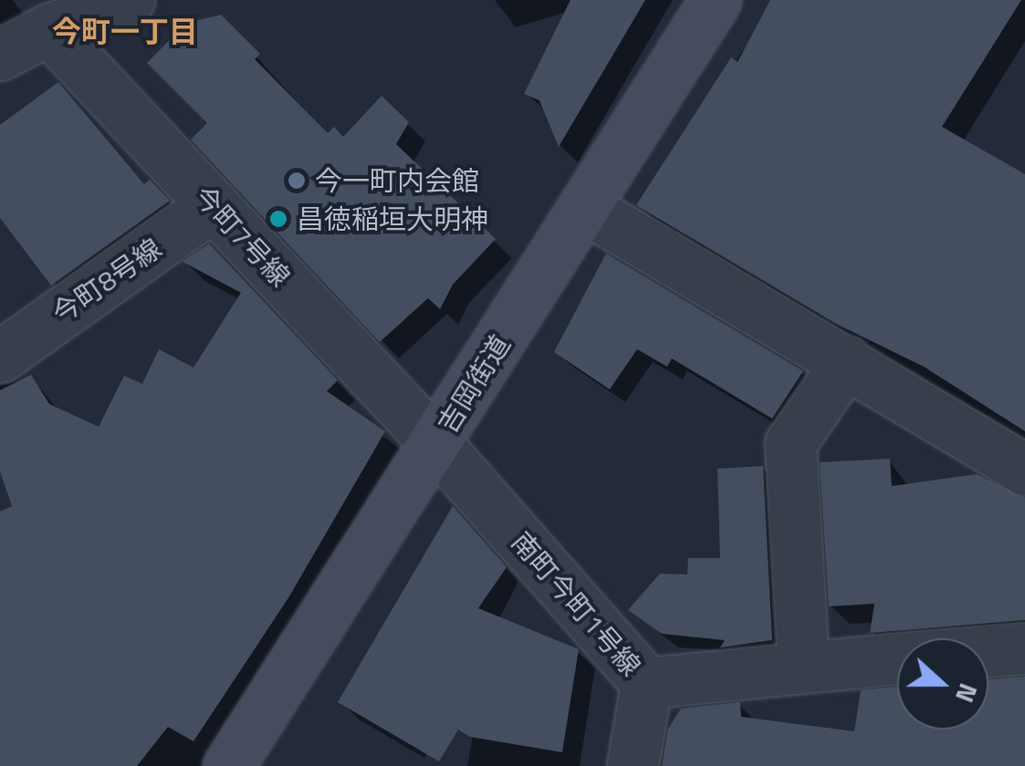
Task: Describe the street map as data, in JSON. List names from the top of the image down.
{
  "streets": {
    "street": [
      "今町7号線",
      "今町8号線",
      "吉岡街道",
      "南町今町1号線"
    ]
  },
  "crossings": [
    ["今町7号線", "今町8号線"],
    ["今町7号線", "吉岡街道"],
    ["今町7号線", "南町今町1号線"],
    ["吉岡街道", "南町今町1号線"]
  ],
  "districts": ["今町一丁目"],
  "places": ["今一町内会館", "昌徳稲垣大明神"],
  "north": "right"
}
